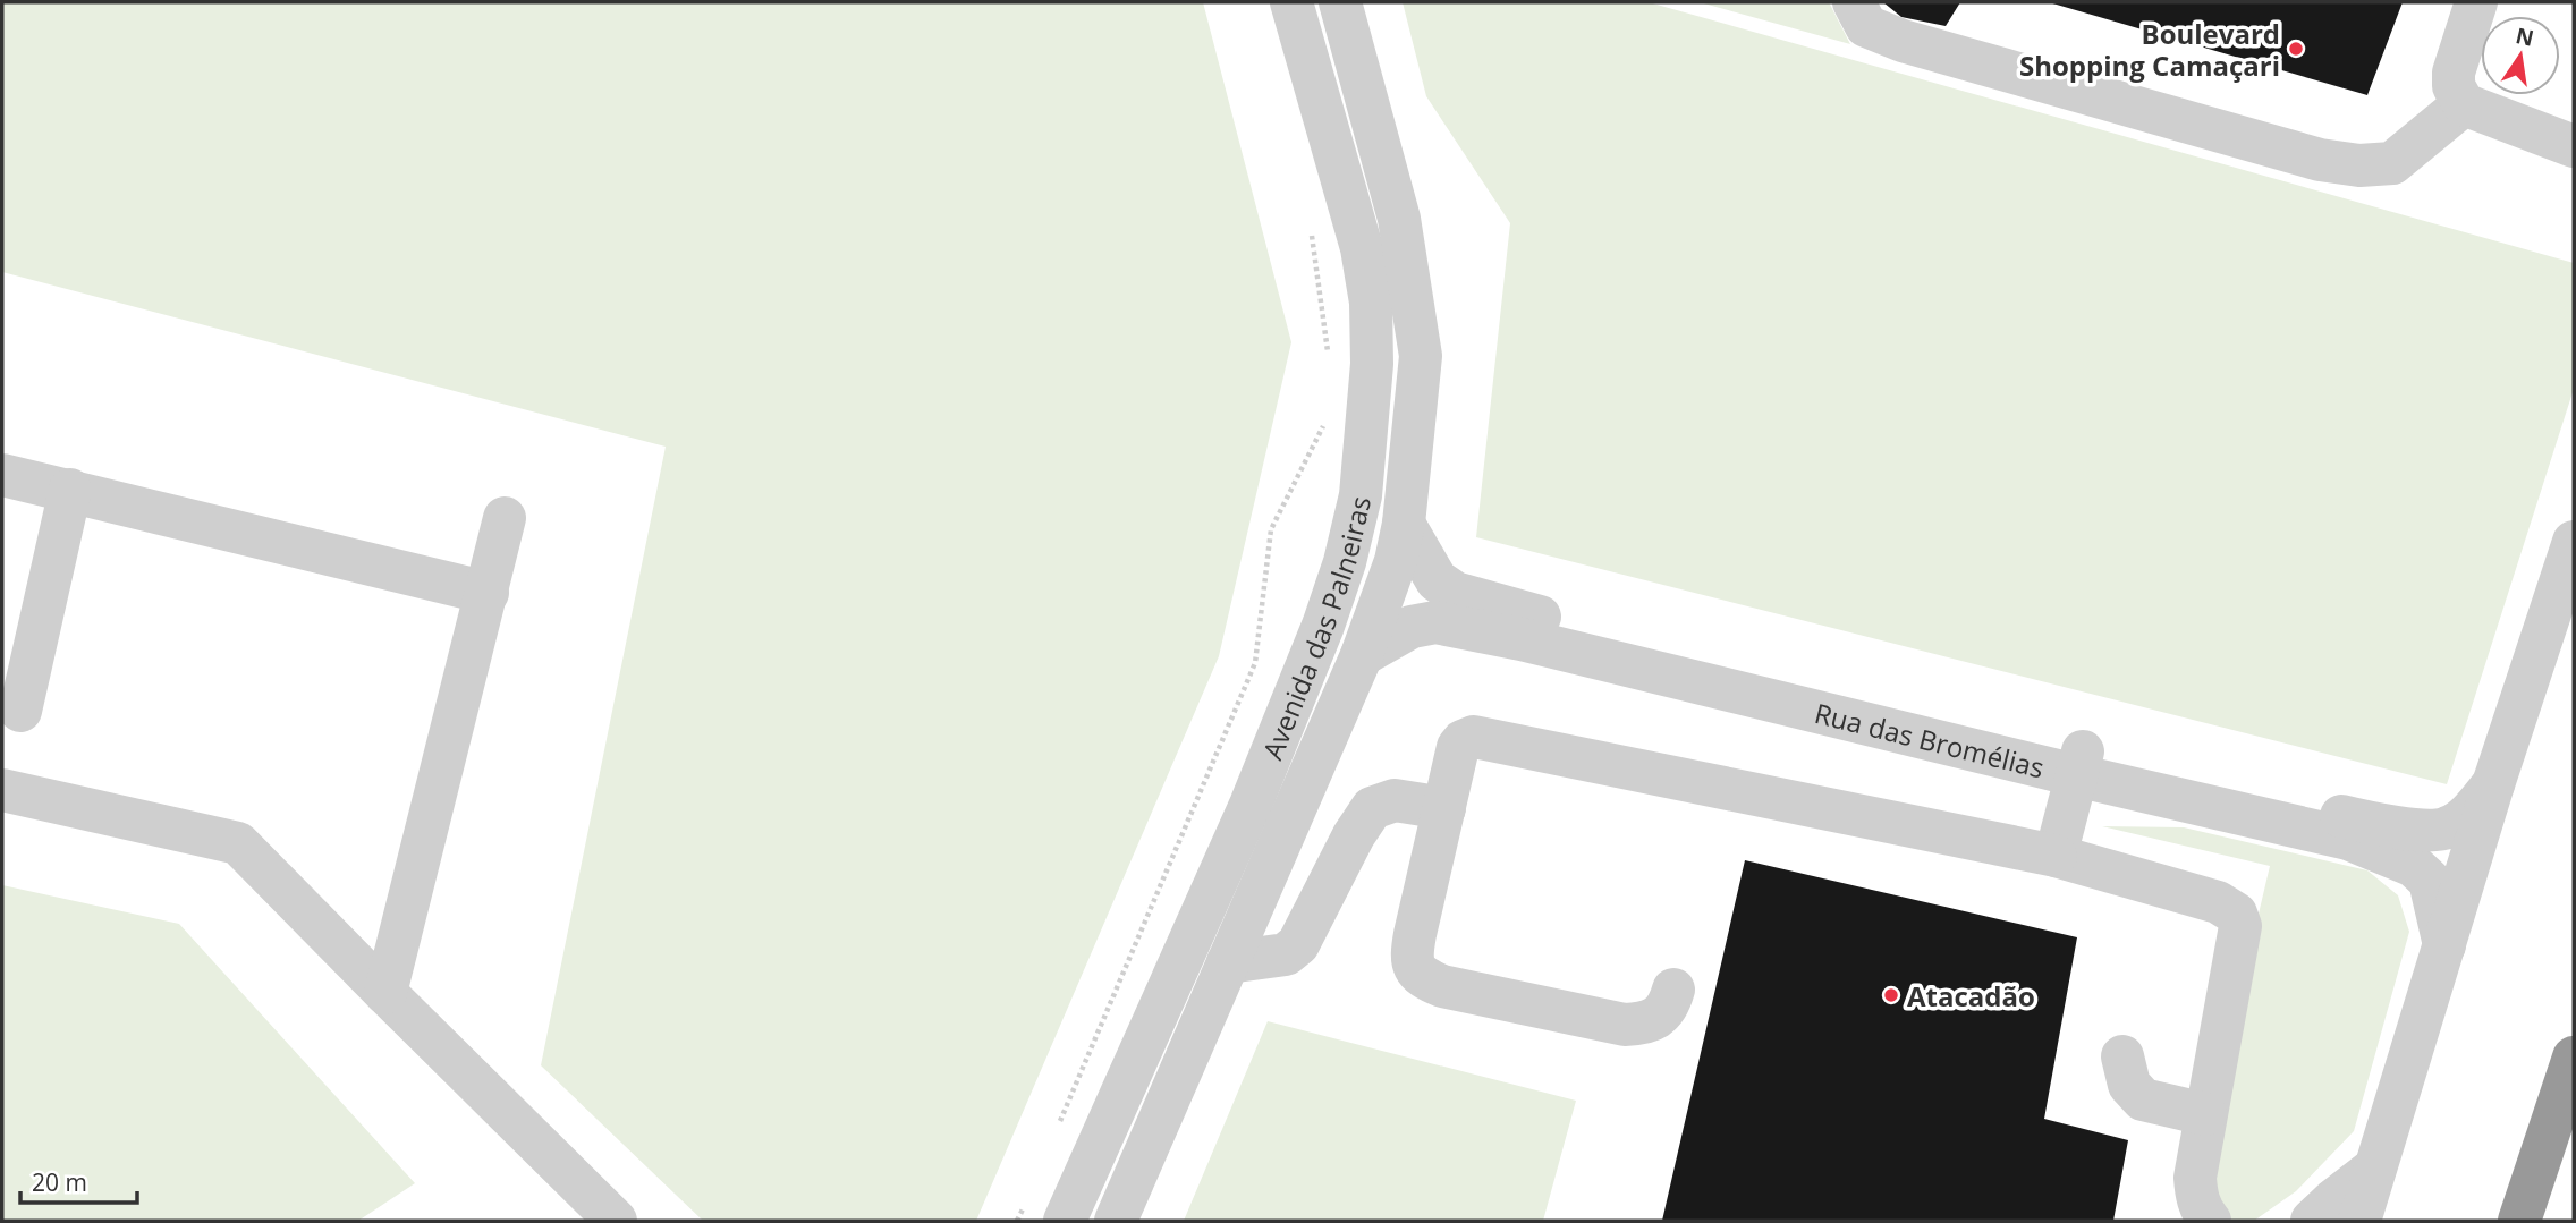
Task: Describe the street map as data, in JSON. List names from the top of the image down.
{
  "streets": {
    "street": ["Avenida das Palneiras", "Rua das Bromélias"]
  },
  "crossings": [
    ["Avenida das Palneiras", "Rua das Bromélias"]
  ],
  "places": ["Boulevard Shopping Camaçari", "Atacadão"],
  "scale_bar": "20 m",
  "north": "top"
}
